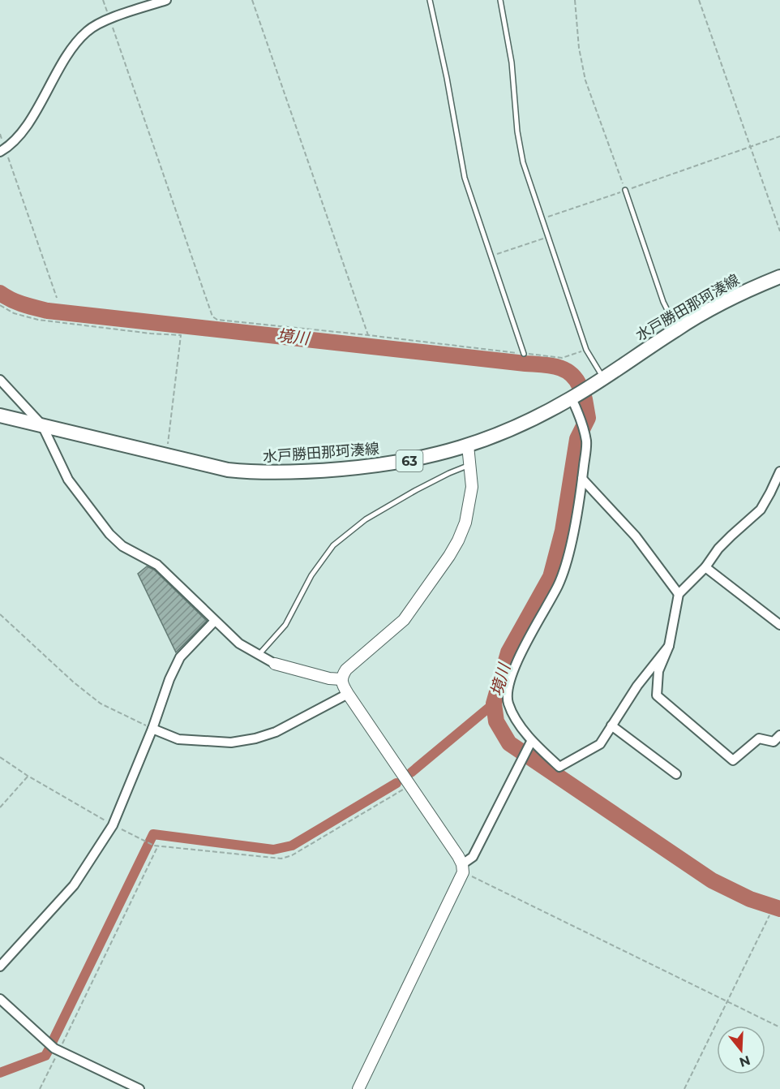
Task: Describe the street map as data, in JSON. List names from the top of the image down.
{
  "streets": {
    "main road": ["水戸勝田那珂湊線", "63"]
  },
  "water": ["境川"],
  "north": "bottom"
}
